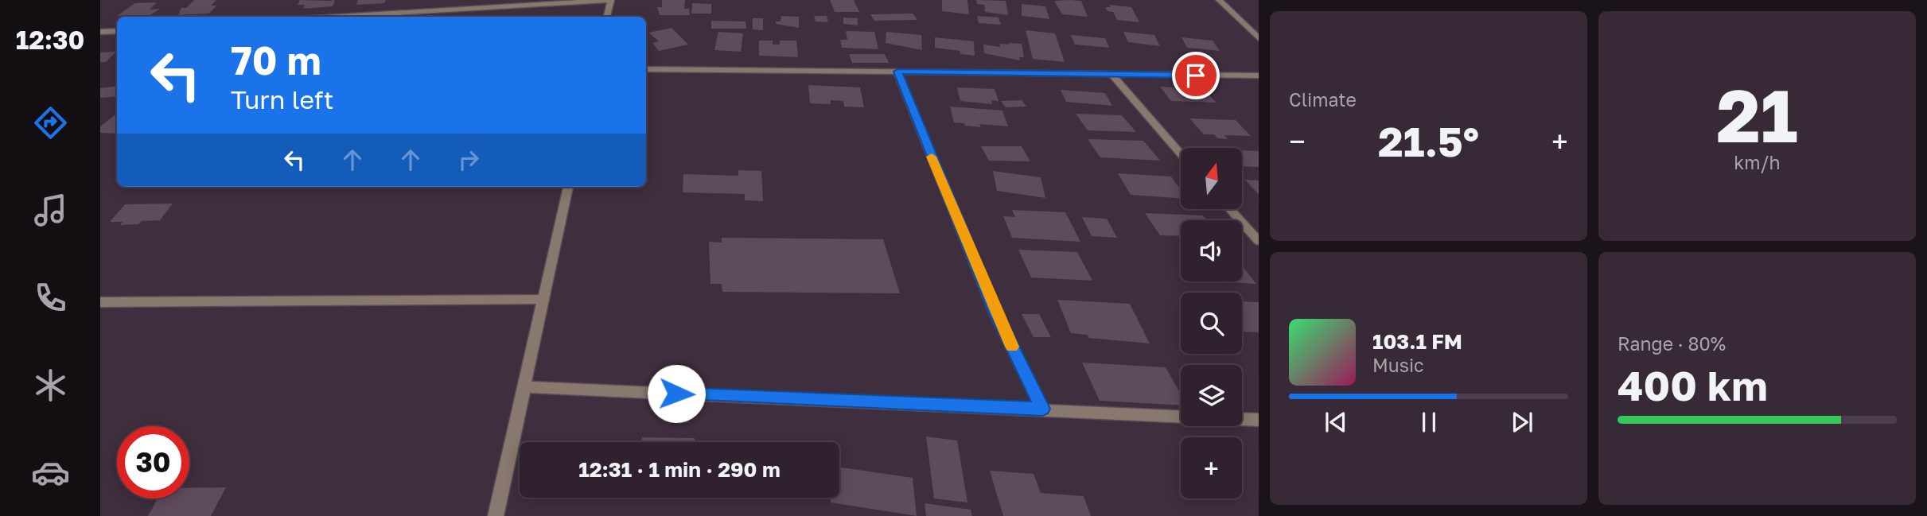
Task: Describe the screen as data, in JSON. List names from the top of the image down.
{
  "north": "top",
  "page": {
    "tabs": "12:30",
    "tile": [
      "Climate",
      ["21", "km/h"],
      ["Range · 80%", "400 km"]
    ],
    "turn": ["70 m", "Turn left"],
    "heat": ["−", "21.5°", "+"],
    "map_buttons": "+",
    "song": ["103.1 FM", "Music"],
    "limit": "30",
    "trip": "12:31 · 1 min · 290 m"
  }
}
